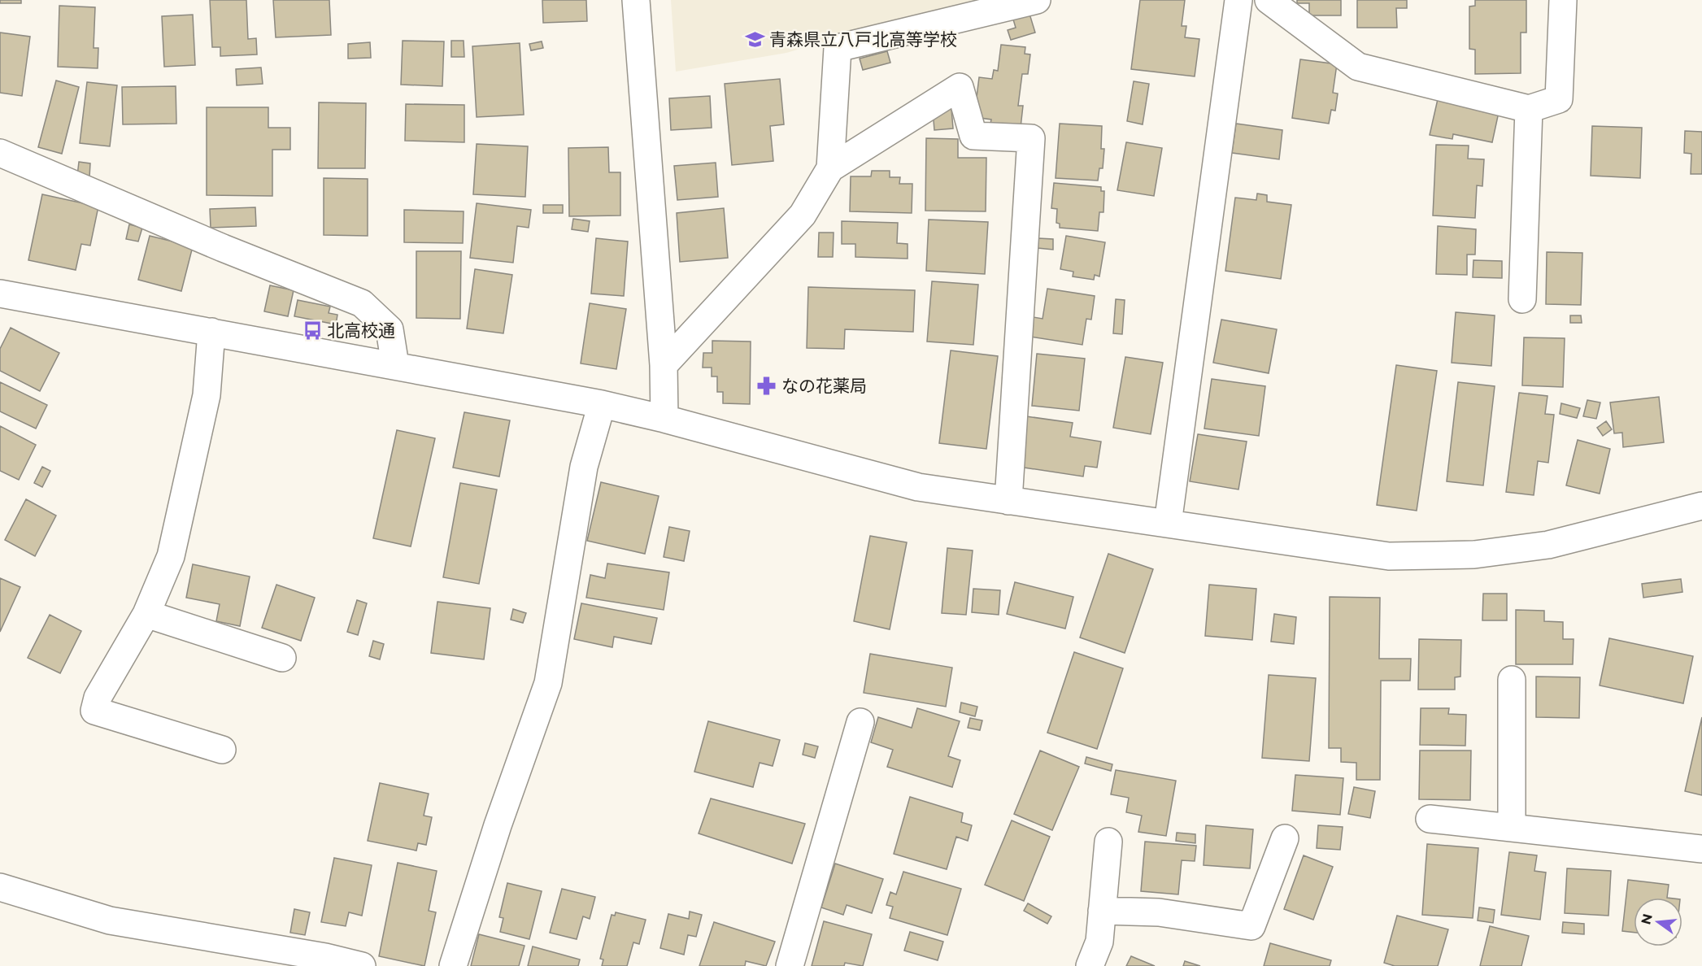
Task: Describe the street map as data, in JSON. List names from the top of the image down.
{
  "places": {
    "school or university": ["青森県立八戸北高等学校"],
    "bus stop": ["北高校通"],
    "pharmacy": ["なの花薬局"]
  },
  "north": "left"
}
